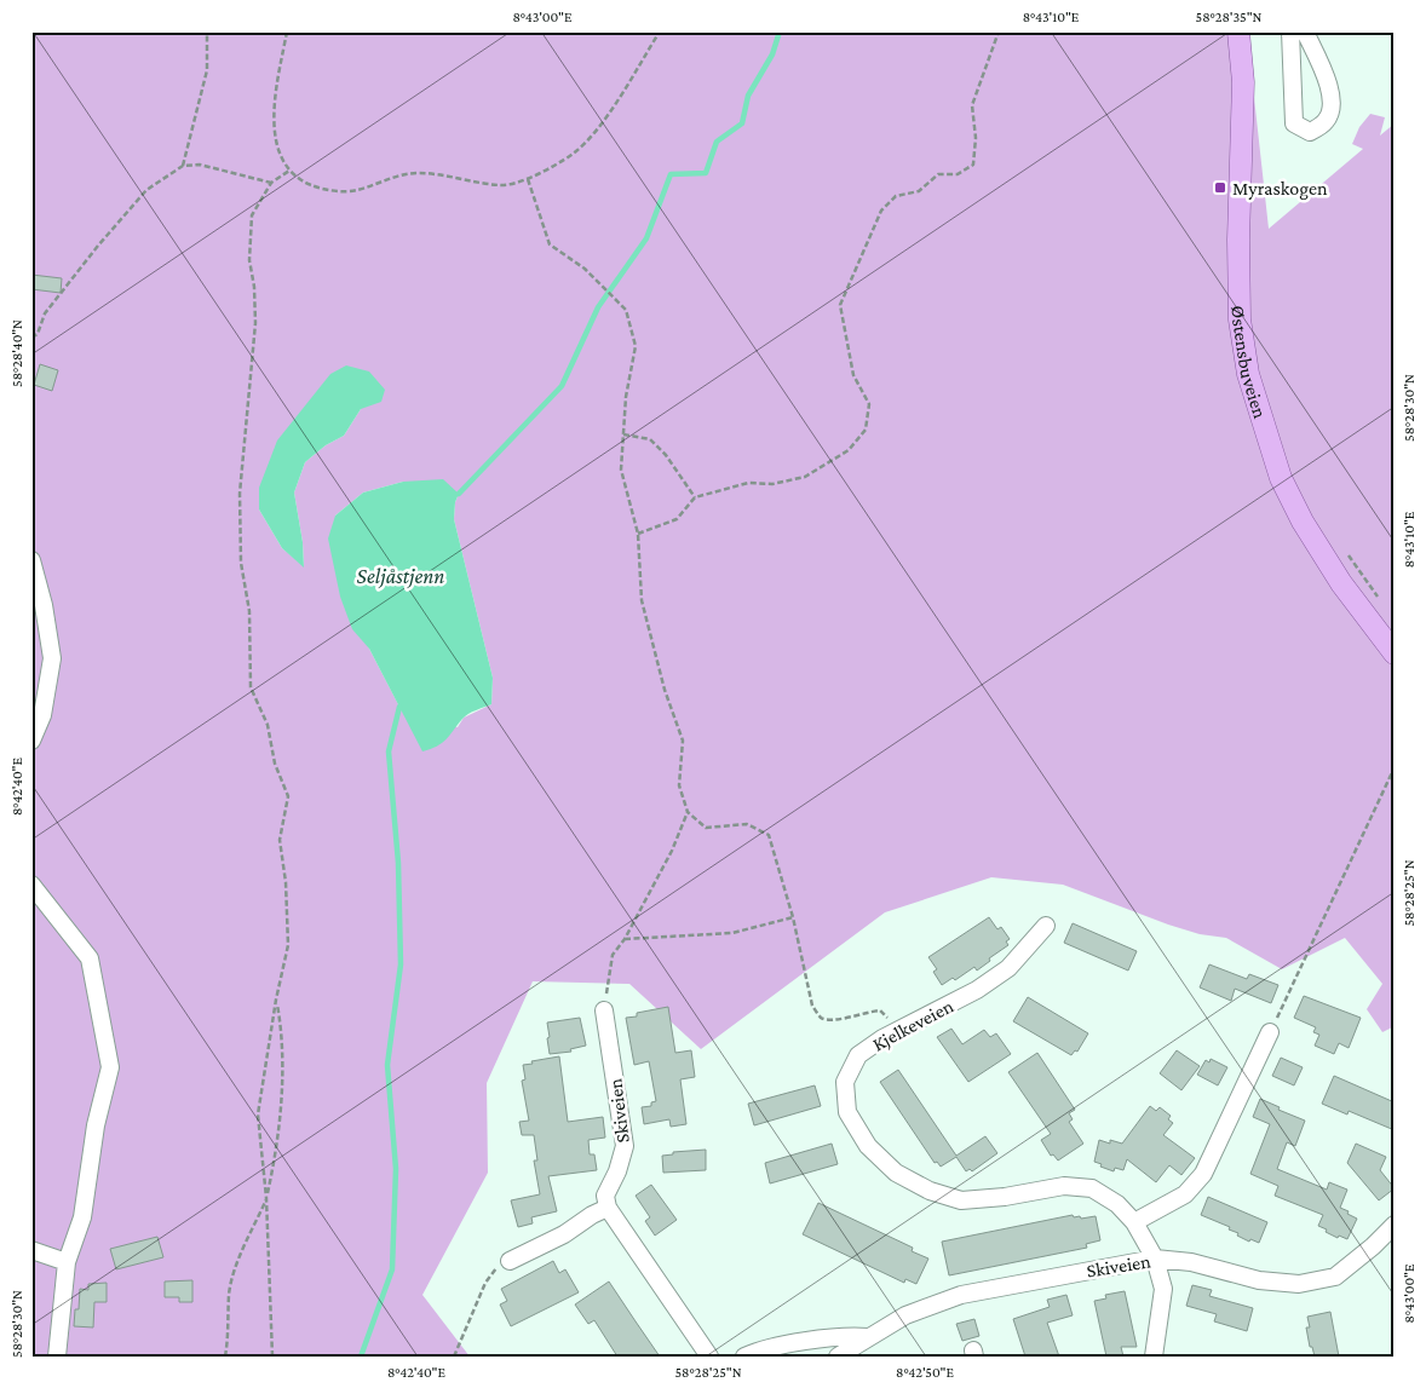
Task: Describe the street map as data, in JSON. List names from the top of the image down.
{
  "streets": {
    "main road": ["Østensbuveien"],
    "street": ["Kjelkeveien", "Skiveien"]
  },
  "crossings": [
    ["Kjelkeveien", "Skiveien"]
  ],
  "water": ["Seljåstjenn"],
  "places": {
    "transit": ["Myraskogen"]
  },
  "coordinates": [
    "8°43'00\"E",
    "8°43'10\"E",
    "58°28'35\"N",
    "58°28'40\"N",
    "58°28'30\"N",
    "8°42'40\"E",
    "58°28'25\"N",
    "8°42'50\"E"
  ]
}
